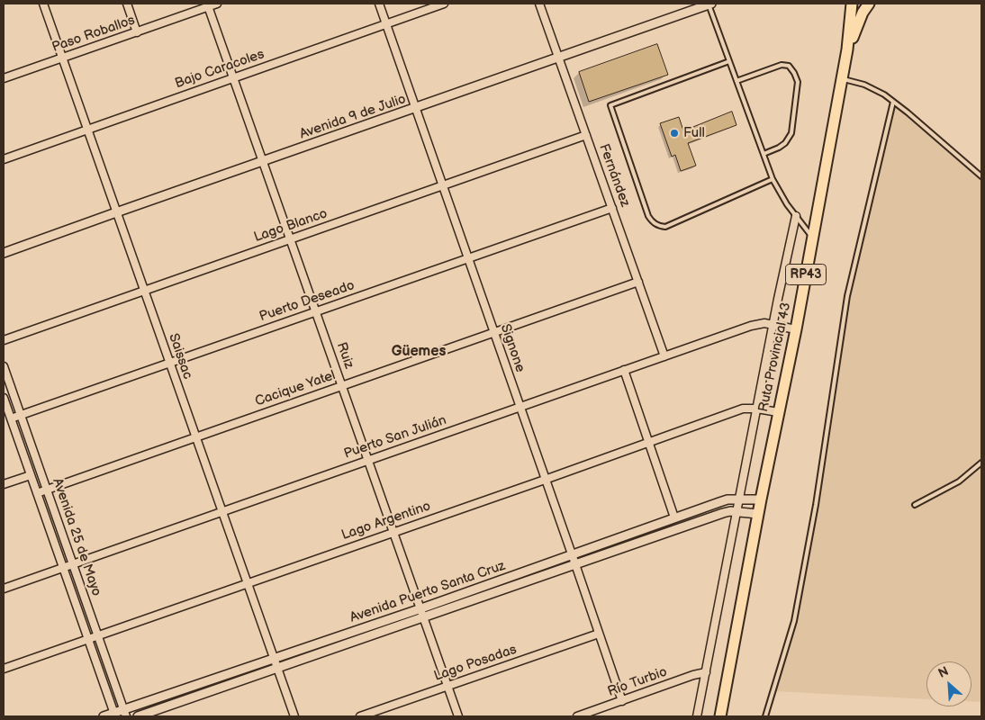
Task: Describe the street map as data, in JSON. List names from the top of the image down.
{
  "streets": {
    "main road": ["RP43", "Ruta Provincial 43"],
    "street": [
      "Paso Roballos",
      "Bajo Caracoles",
      "Avenida 9 de Julio",
      "Fernández",
      "Lago Blanco",
      "Puerto Deseado",
      "Signone",
      "Ruiz",
      "Saissac",
      "Cacique Yatel",
      "Puerto San Julián",
      "Lago Argentino",
      "Avenida 25 de Mayo",
      "Avenida Puerto Santa Cruz",
      "Lago Posadas",
      "Río Turbio"
    ]
  },
  "crossings": [
    ["Paso Roballos", "Ruiz"],
    ["Paso Roballos", "Saissac"],
    ["Bajo Caracoles", "Signone"],
    ["Bajo Caracoles", "Ruiz"],
    ["Bajo Caracoles", "Saissac"],
    ["Avenida 9 de Julio", "Fernández"],
    ["Avenida 9 de Julio", "Signone"],
    ["Avenida 9 de Julio", "Ruiz"],
    ["Avenida 9 de Julio", "Saissac"],
    ["Fernández", "Lago Blanco"],
    ["Fernández", "Puerto Deseado"],
    ["Fernández", "Cacique Yatel"],
    ["Fernández", "Puerto San Julián"],
    ["Lago Blanco", "Signone"],
    ["Lago Blanco", "Ruiz"],
    ["Lago Blanco", "Saissac"],
    ["RP43", "Ruta Provincial 43"],
    ["Puerto Deseado", "Signone"],
    ["Puerto Deseado", "Ruiz"],
    ["Puerto Deseado", "Saissac"],
    ["Puerto Deseado", "Avenida 25 de Mayo"],
    ["Signone", "Cacique Yatel"],
    ["Signone", "Puerto San Julián"],
    ["Signone", "Lago Argentino"],
    ["Signone", "Avenida Puerto Santa Cruz"],
    ["Signone", "Lago Posadas"],
    ["Signone", "Río Turbio"],
    ["Ruiz", "Cacique Yatel"],
    ["Ruiz", "Puerto San Julián"],
    ["Ruiz", "Lago Argentino"],
    ["Ruiz", "Avenida Puerto Santa Cruz"],
    ["Ruiz", "Lago Posadas"],
    ["Saissac", "Cacique Yatel"],
    ["Saissac", "Puerto San Julián"],
    ["Saissac", "Lago Argentino"],
    ["Saissac", "Avenida Puerto Santa Cruz"],
    ["Ruta Provincial 43", "Puerto San Julián"],
    ["Ruta Provincial 43", "Lago Argentino"],
    ["Ruta Provincial 43", "Avenida Puerto Santa Cruz"],
    ["Cacique Yatel", "Avenida 25 de Mayo"],
    ["Puerto San Julián", "Avenida 25 de Mayo"],
    ["Lago Argentino", "Avenida 25 de Mayo"],
    ["Avenida 25 de Mayo", "Avenida Puerto Santa Cruz"]
  ],
  "districts": ["Güemes"],
  "places": ["Full"],
  "north": "top left"
}
